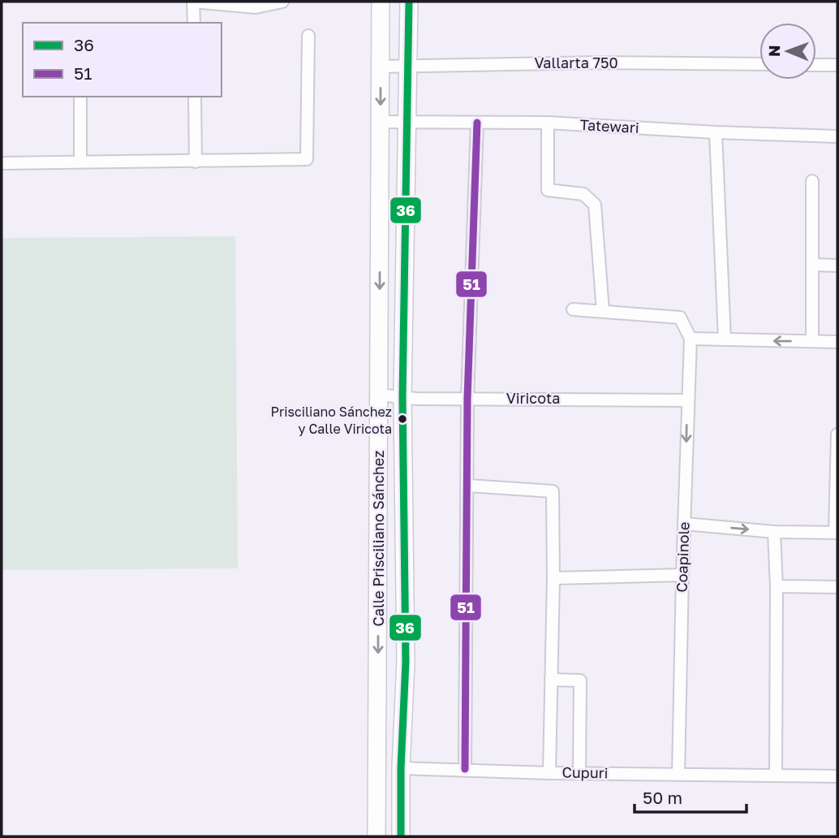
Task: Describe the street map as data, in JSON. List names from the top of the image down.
{
  "streets": {
    "main road": ["Calle Prisciliano Sánchez"],
    "street": [
      "Vallarta 750",
      "Tatewari",
      "Viricota",
      "Coapinole",
      "Cupuri"
    ]
  },
  "crossings": [
    ["Vallarta 750", "Calle Prisciliano Sánchez"],
    ["Tatewari", "Calle Prisciliano Sánchez"],
    ["Viricota", "Calle Prisciliano Sánchez"],
    ["Viricota", "Coapinole"],
    ["Calle Prisciliano Sánchez", "Cupuri"],
    ["Coapinole", "Cupuri"]
  ],
  "places": ["Prisciliano Sánchez y Calle Viricota"],
  "lines": ["transit line 36", "transit line 51"],
  "legend": ["36", "51"],
  "scale_bar": "50 m",
  "north": "left"
}
